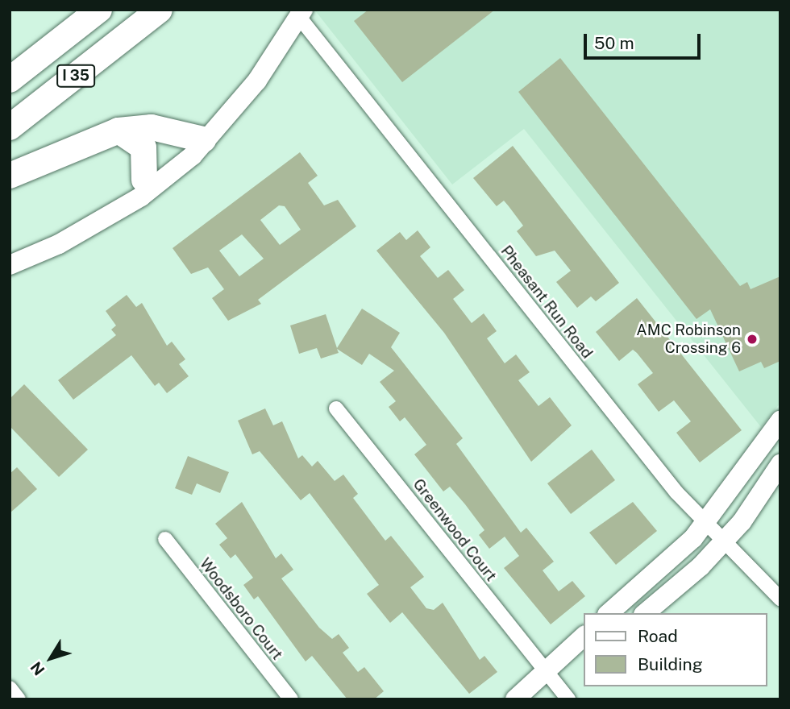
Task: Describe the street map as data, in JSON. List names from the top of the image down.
{
  "streets": {
    "highway": ["I 35"],
    "street": ["Pheasant Run Road", "Greenwood Court", "Woodsboro Court"]
  },
  "places": ["AMC Robinson Crossing 6"],
  "legend": ["Road", "Building"],
  "scale_bar": "50 m",
  "north": "bottom left"
}
